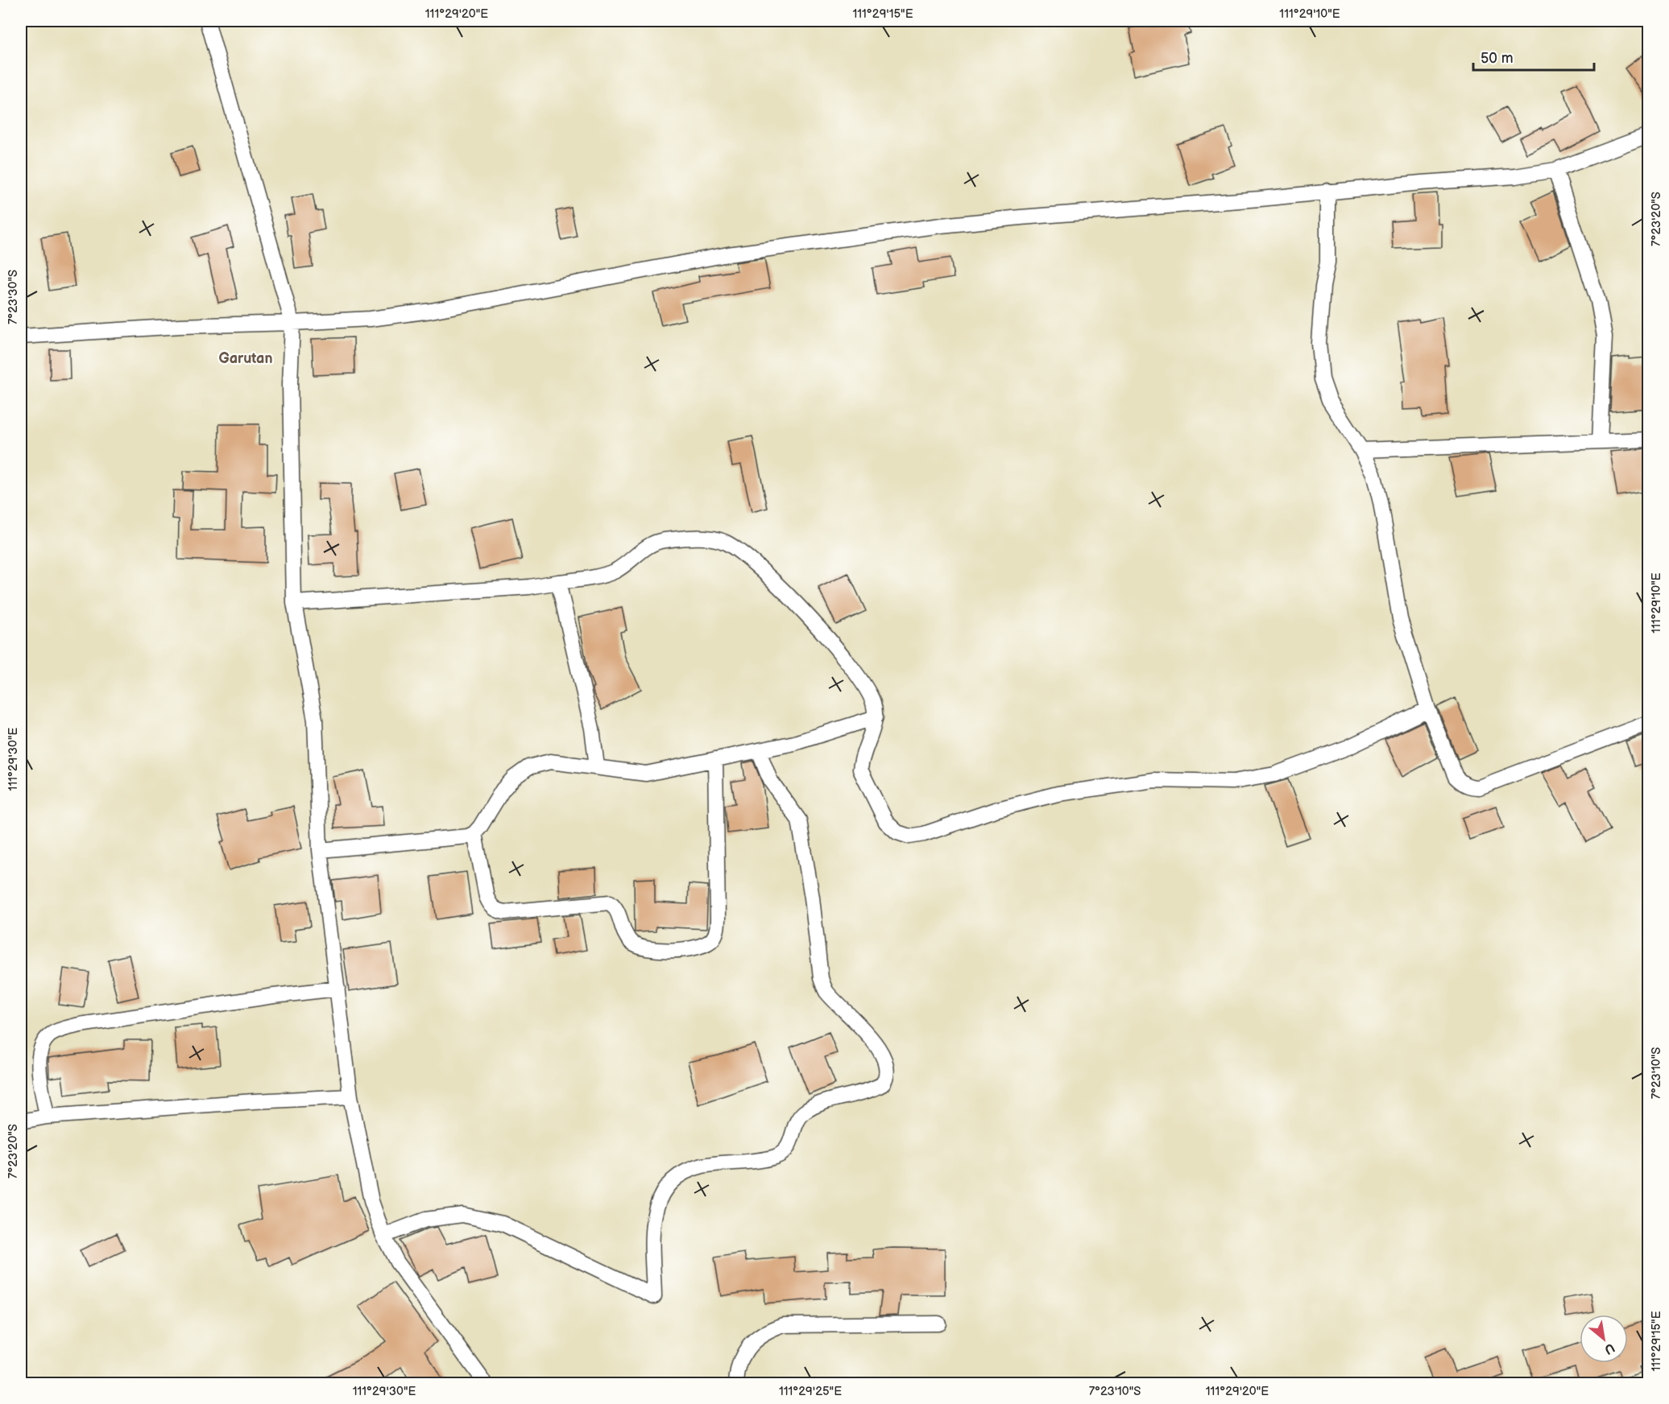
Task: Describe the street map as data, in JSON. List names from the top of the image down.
{
  "districts": ["Garutan"],
  "scale_bar": "50 m",
  "north": "bottom right",
  "coordinates": [
    "111°29'20\"E",
    "111°29'15\"E",
    "111°29'10\"E",
    "7°23'20\"S",
    "7°23'30\"S",
    "111°29'30\"E",
    "7°23'10\"S",
    "111°29'25\"E"
  ]
}
